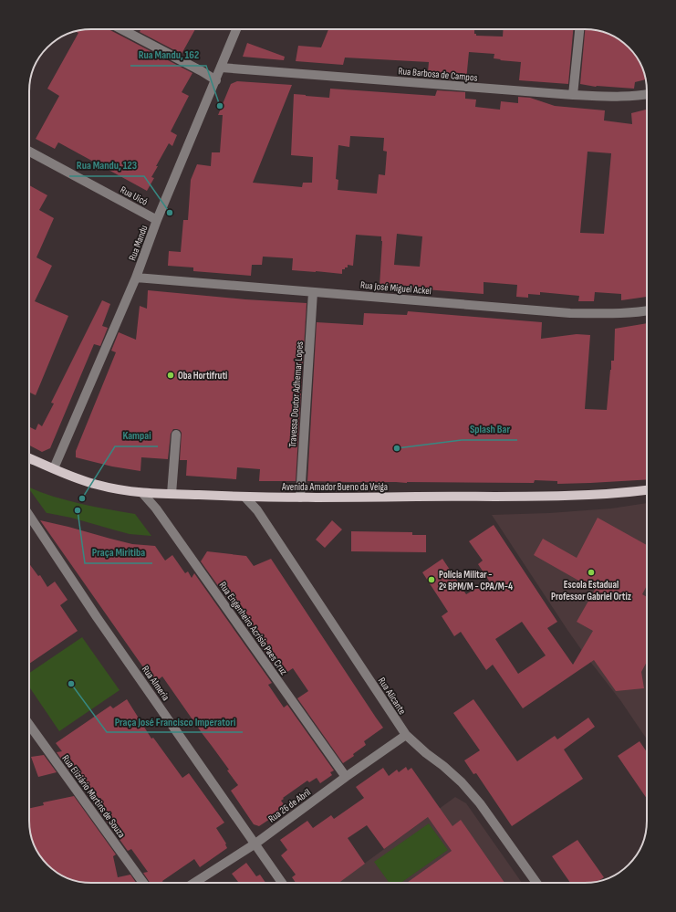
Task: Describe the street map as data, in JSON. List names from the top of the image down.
{
  "streets": {
    "main road": ["Avenida Amador Bueno da Veiga"],
    "street": [
      "Rua Barbosa de Campos",
      "Rua Uicó",
      "Rua Mandu",
      "Rua José Miguel Ackel",
      "Travessa Doutor Adhemar Lopes",
      "Rua Engenheiro Acrísio Paes Cruz",
      "Rua Almeria",
      "Rua Alicante",
      "Rua Eliziário Martins de Souza",
      "Rua 26 de Abril"
    ]
  },
  "crossings": [
    ["Rua Barbosa de Campos", "Rua Mandu"],
    ["Rua Uicó", "Rua Mandu"],
    ["Rua Mandu", "Rua José Miguel Ackel"],
    ["Rua Mandu", "Avenida Amador Bueno da Veiga"],
    ["Rua José Miguel Ackel", "Travessa Doutor Adhemar Lopes"],
    ["Travessa Doutor Adhemar Lopes", "Avenida Amador Bueno da Veiga"],
    ["Avenida Amador Bueno da Veiga", "Rua Engenheiro Acrísio Paes Cruz"],
    ["Avenida Amador Bueno da Veiga", "Rua Alicante"],
    ["Rua Engenheiro Acrísio Paes Cruz", "Rua 26 de Abril"],
    ["Rua Almeria", "Rua 26 de Abril"],
    ["Rua Alicante", "Rua 26 de Abril"]
  ],
  "places": [
    "Rua Mandu, 162",
    "Rua Mandu, 123",
    "Oba Hortifruti",
    "Splash Bar",
    "Kampai",
    "Praça Miritiba",
    "Escola Estadual Professor Gabriel Ortiz",
    "Polícia Militar - 2º BPM/M - CPA/M-4",
    "Praça José Francisco Imperatori"
  ]
}
